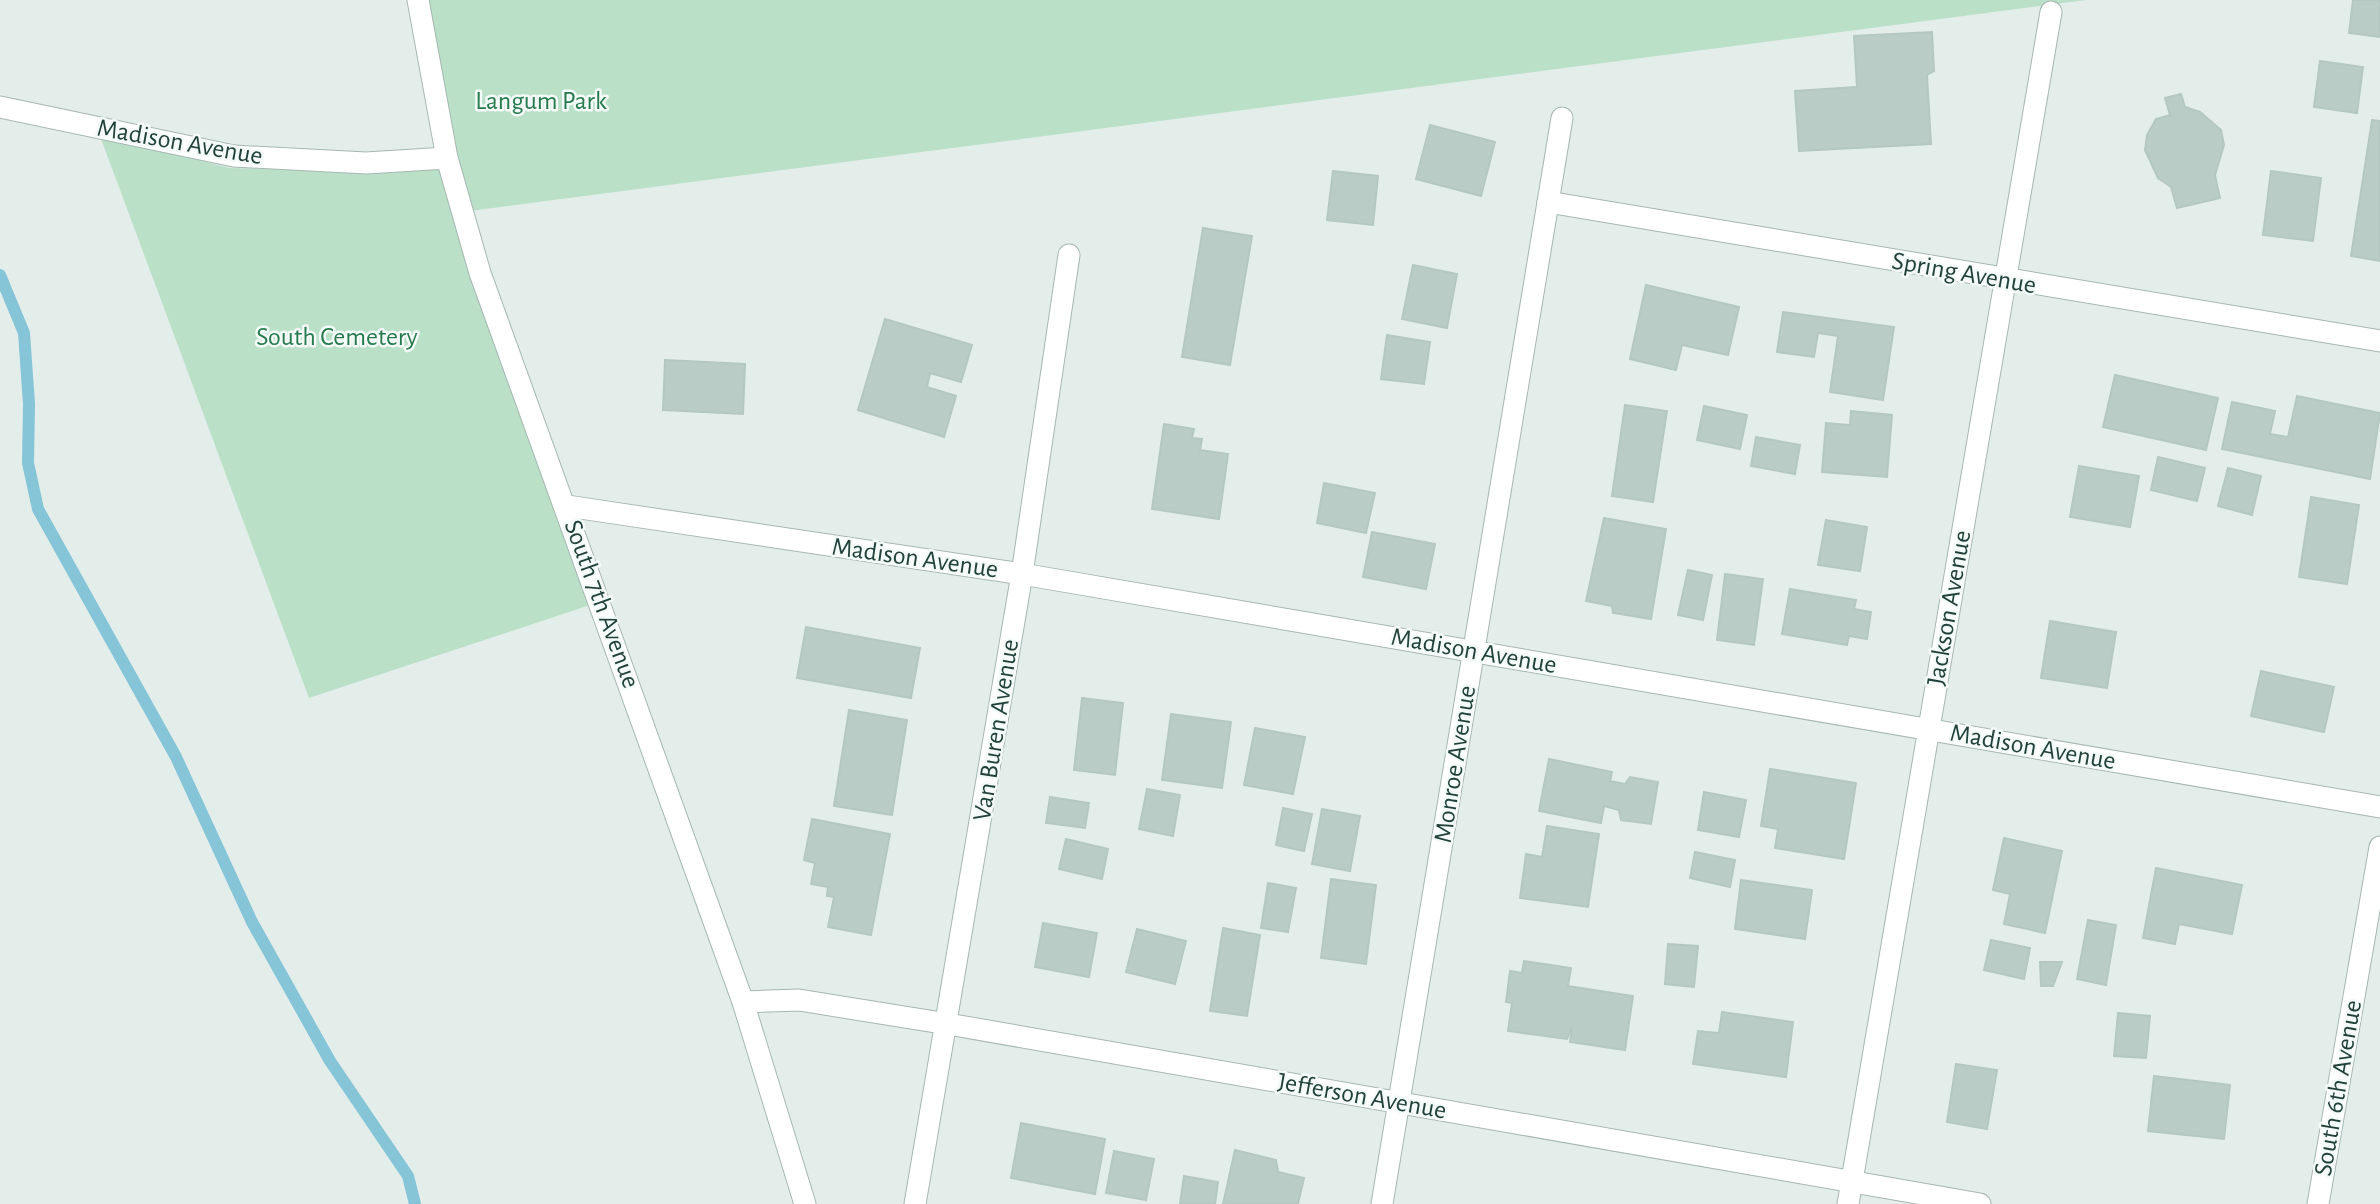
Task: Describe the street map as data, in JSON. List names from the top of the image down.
{
  "streets": {
    "street": [
      "Madison Avenue",
      "Spring Avenue",
      "South 7th Avenue",
      "Jackson Avenue",
      "Van Buren Avenue",
      "Monroe Avenue",
      "South 6th Avenue",
      "Jefferson Avenue"
    ]
  },
  "crossings": [
    ["Madison Avenue", "South 7th Avenue"],
    ["Madison Avenue", "Jackson Avenue"],
    ["Madison Avenue", "Van Buren Avenue"],
    ["Madison Avenue", "Monroe Avenue"],
    ["Spring Avenue", "Jackson Avenue"],
    ["Spring Avenue", "Monroe Avenue"],
    ["South 7th Avenue", "Jefferson Avenue"],
    ["Jackson Avenue", "Jefferson Avenue"],
    ["Van Buren Avenue", "Jefferson Avenue"],
    ["Monroe Avenue", "Jefferson Avenue"]
  ],
  "parks": ["Langum Park", "South Cemetery"]
}
